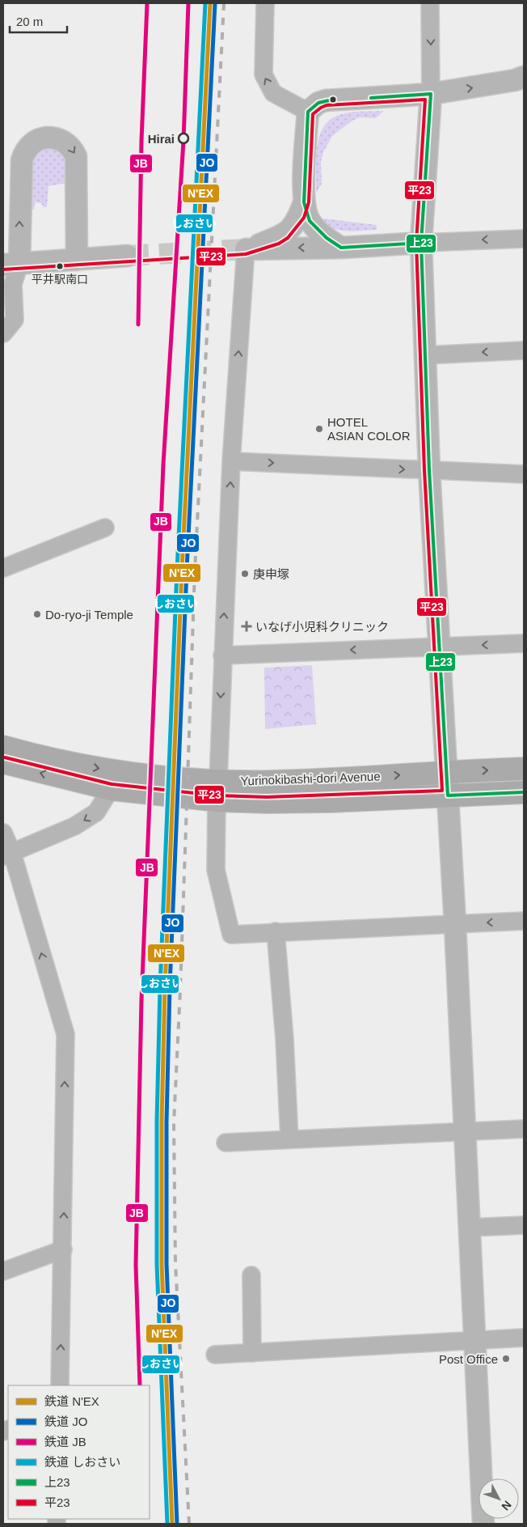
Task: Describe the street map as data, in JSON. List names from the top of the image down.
{
  "streets": {
    "main road": ["Yurinokibashi-dori Avenue"]
  },
  "places": {
    "other": [
      "Hirai",
      "平井駅南口",
      "HOTEL ASIAN COLOR",
      "庚申塚",
      "Do-ryo-ji Temple",
      "Post Office"
    ],
    "health": ["いなげ小児科クリニック"]
  },
  "lines": [
    "rail line N'EX",
    "rail line JO",
    "rail line JB",
    "rail line しおさい",
    "transit line 上23",
    "transit line 平23"
  ],
  "legend": [
    "鉄道 N'EX",
    "鉄道 JO",
    "鉄道 JB",
    "鉄道 しおさい",
    "上23",
    "平23"
  ],
  "scale_bar": "20 m",
  "north": "bottom right"
}
